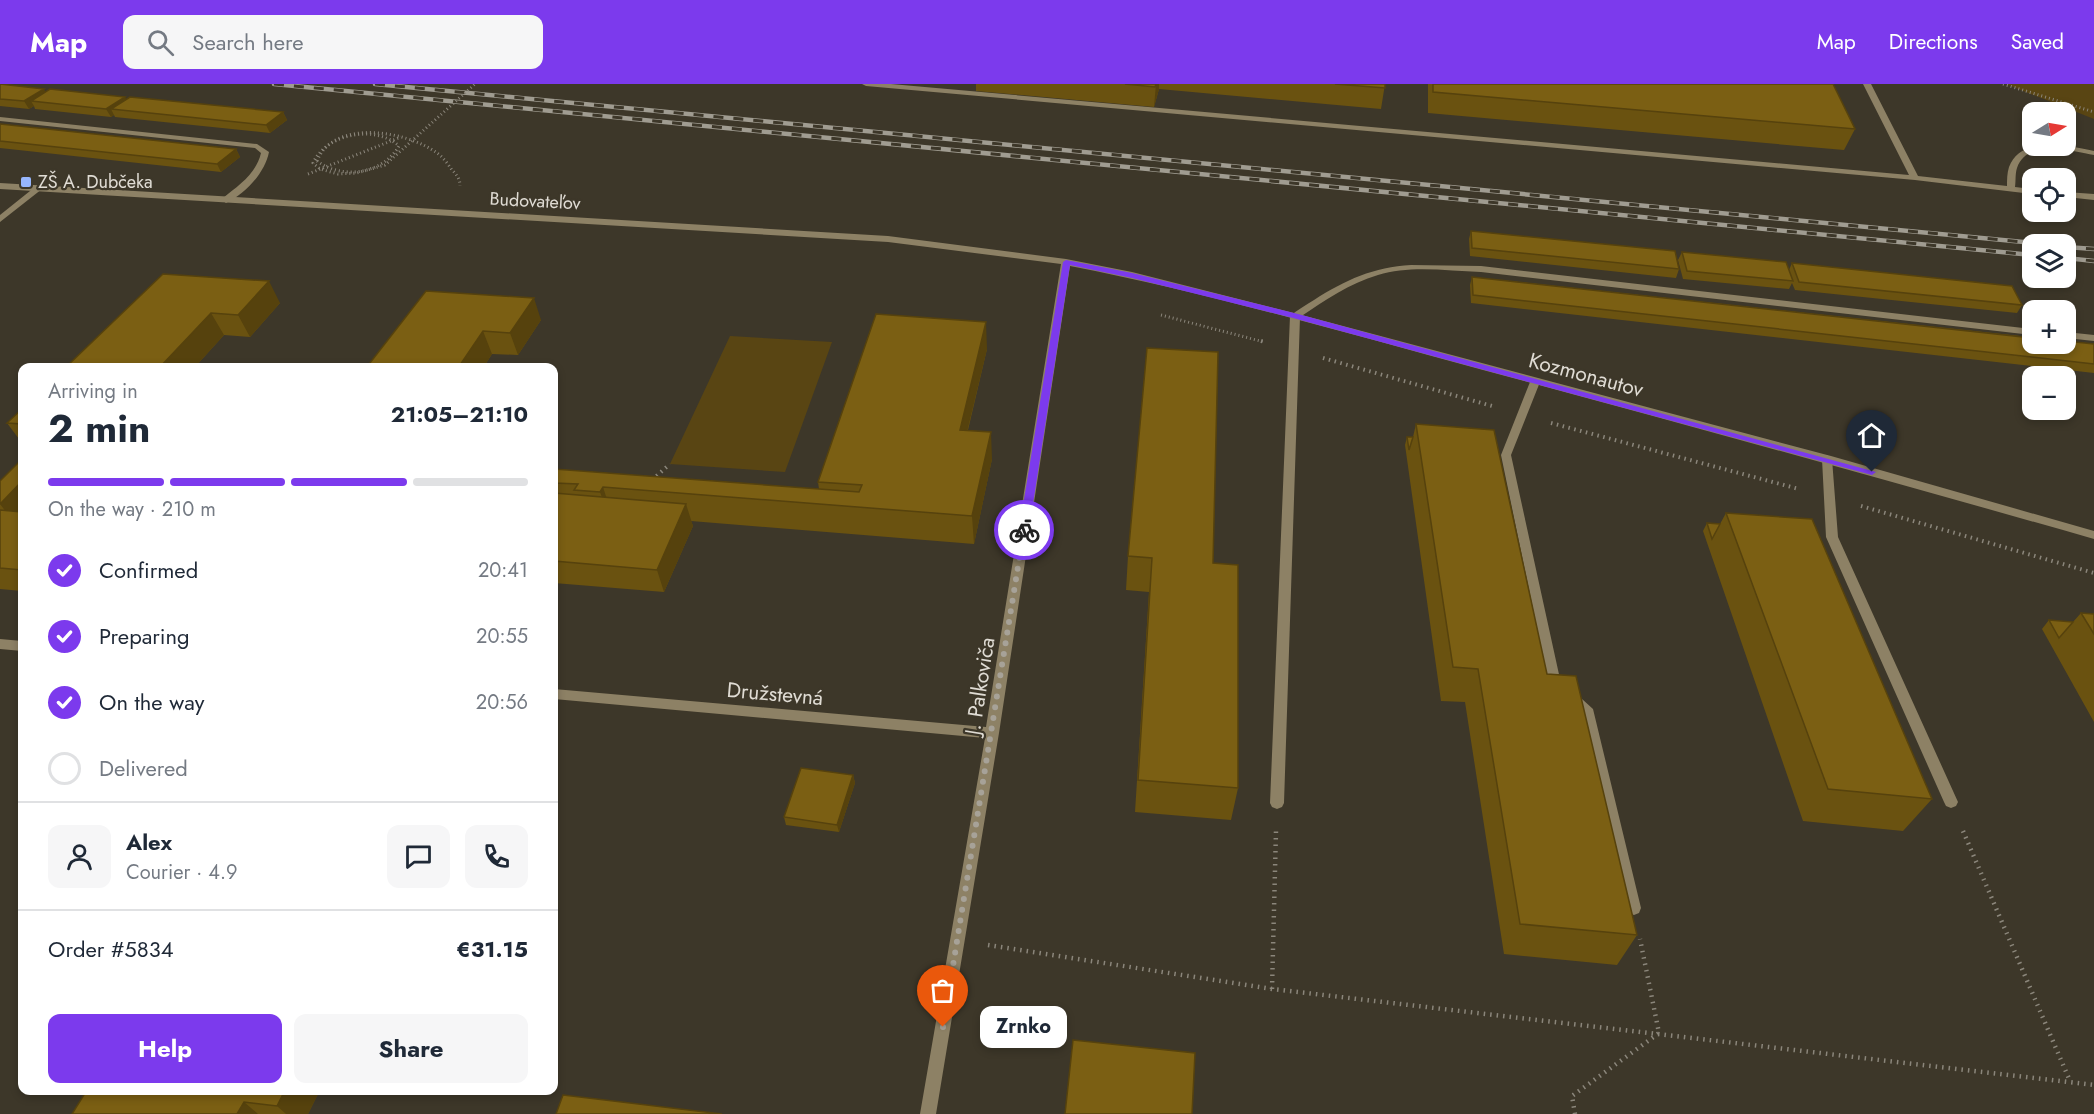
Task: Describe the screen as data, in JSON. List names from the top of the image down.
{
  "streets": {
    "street": [
      "Budovateľov",
      "Kozmonautov",
      "J. Palkoviča",
      "Družstevná"
    ]
  },
  "crossings": [
    ["Budovateľov", "Kozmonautov"],
    ["Budovateľov", "J. Palkoviča"],
    ["Kozmonautov", "J. Palkoviča"],
    ["J. Palkoviča", "Družstevná"]
  ],
  "places": {
    "transit": ["ZŠ A. Dubčeka"],
    "other": ["Zrnko"]
  },
  "north": "right",
  "page": {
    "header": "Map",
    "search": "Search here",
    "nav": ["Map", "Directions", "Saved"],
    "map_buttons": ["+", "−"],
    "heading": ["2 min", "Arriving in", "21:05–21:10"],
    "panel": [
      "Alex",
      "Courier · 4.9",
      "Order #5834",
      "€31.15"
    ],
    "bar": "On the way · 210 m",
    "list": [
      ["Confirmed", "20:41"],
      ["Preparing", "20:55"],
      ["On the way", "20:56"],
      "Delivered"
    ],
    "buttons": ["Help", "Share"],
    "bubble": "Zrnko"
  }
}
